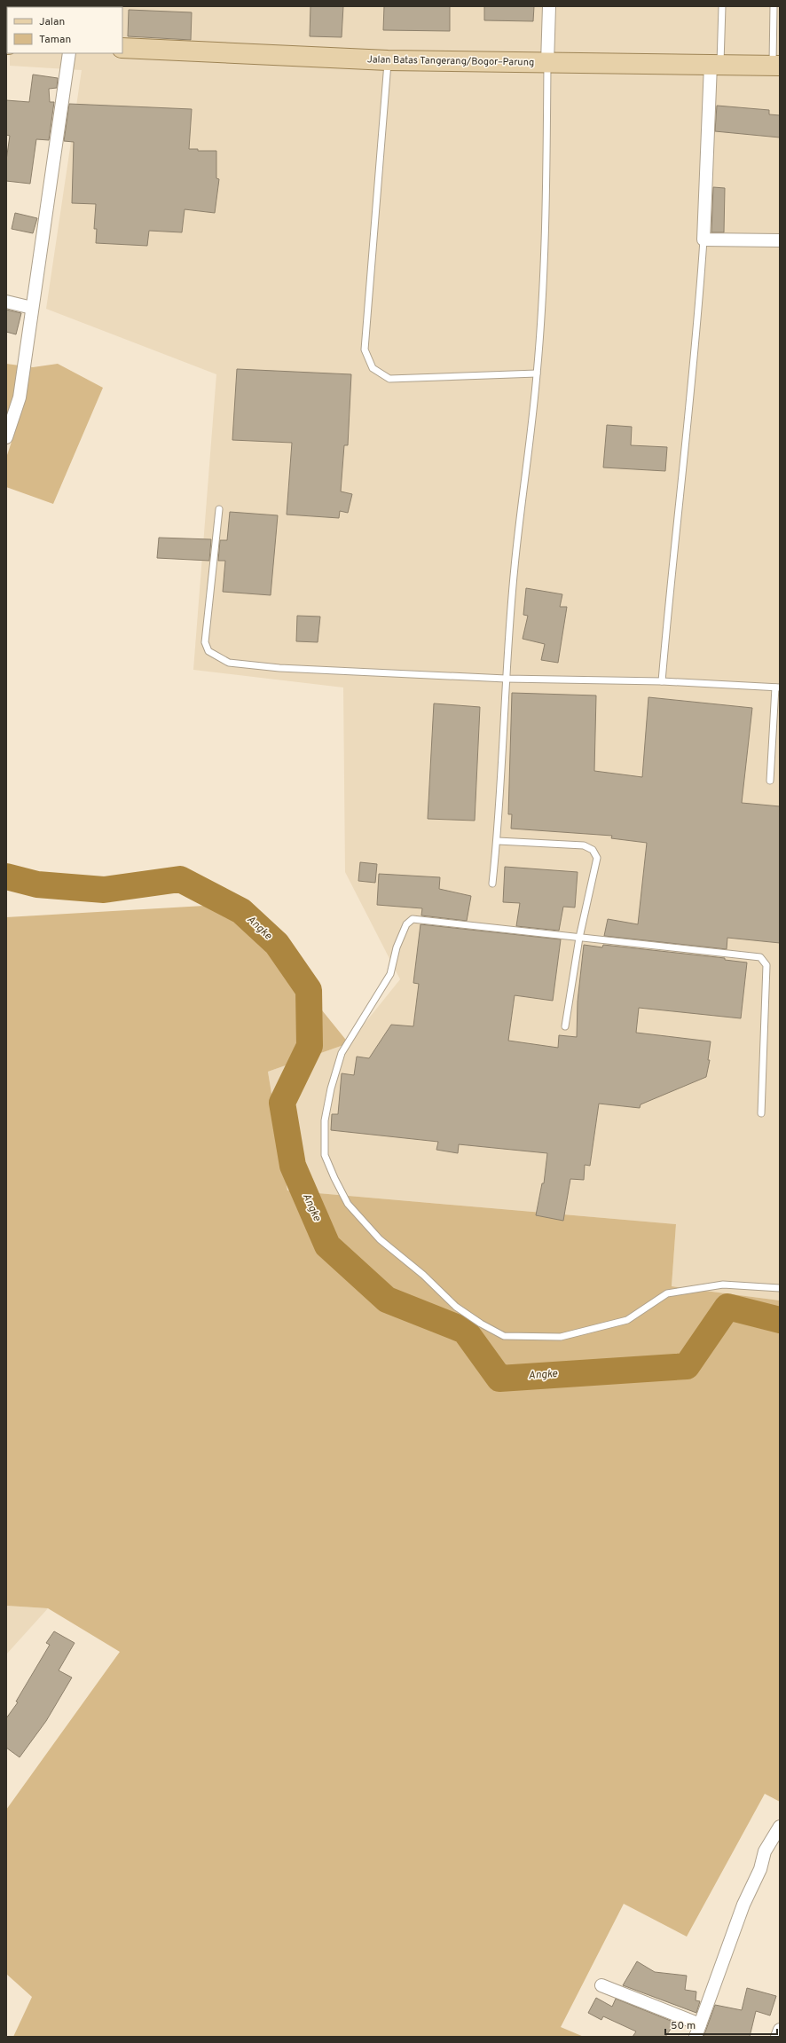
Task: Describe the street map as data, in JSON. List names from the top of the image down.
{
  "streets": {
    "main road": ["Jalan Batas Tangerang/Bogor–Parung"]
  },
  "water": ["Angke"],
  "legend": ["Jalan", "Taman"],
  "scale_bar": "50 m"
}
